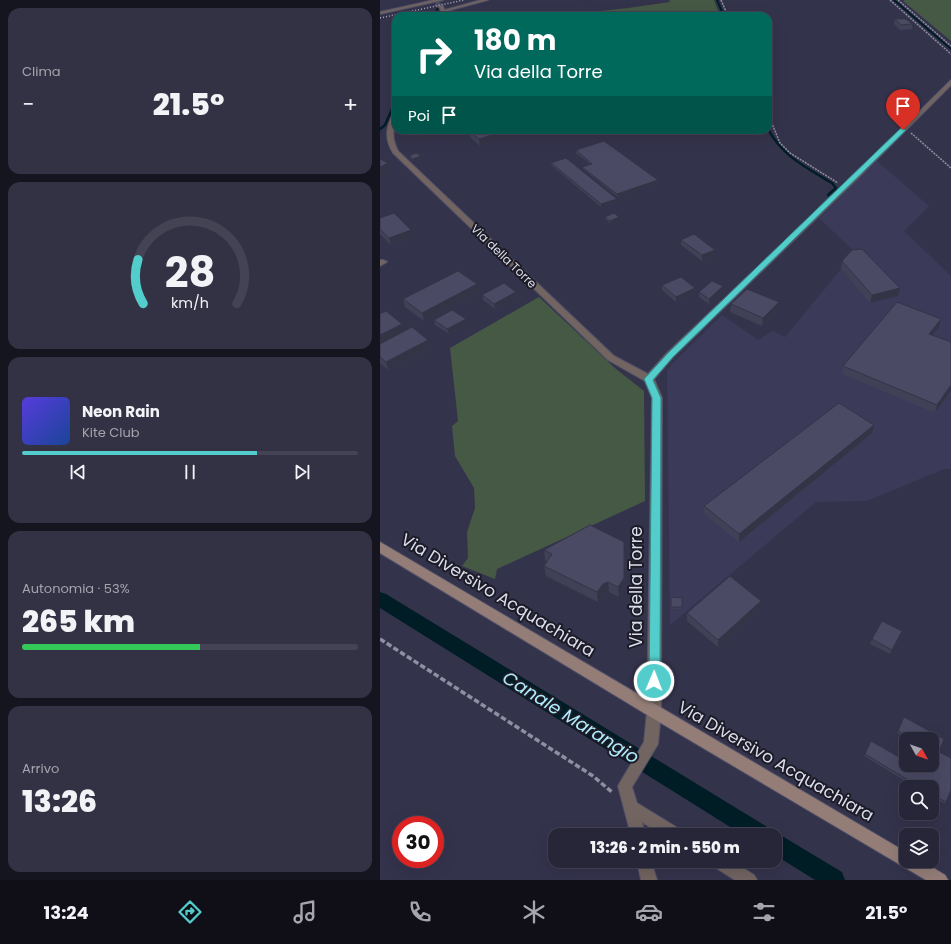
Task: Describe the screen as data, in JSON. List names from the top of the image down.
{
  "streets": {
    "main road": ["Via Diversivo Acquachiara"],
    "street": ["Via della Torre"]
  },
  "crossings": [
    ["Via della Torre", "Via Diversivo Acquachiara"]
  ],
  "water": ["Canale Marangio"],
  "north": "bottom right",
  "page": {
    "tile": [
      "Clima",
      ["Autonomia · 53%", "265 km"],
      ["Arrivo", "13:26"]
    ],
    "turn": ["180 m", "Via della Torre"],
    "heat": ["−", "21.5°", "+"],
    "then": "Poi",
    "song": ["Neon Rain", "Kite Club"],
    "limit": "30",
    "trip": "13:26 · 2 min · 550 m",
    "tabs": ["13:24", "21.5°"],
    "gauge": ["28", "km/h"]
  }
}
